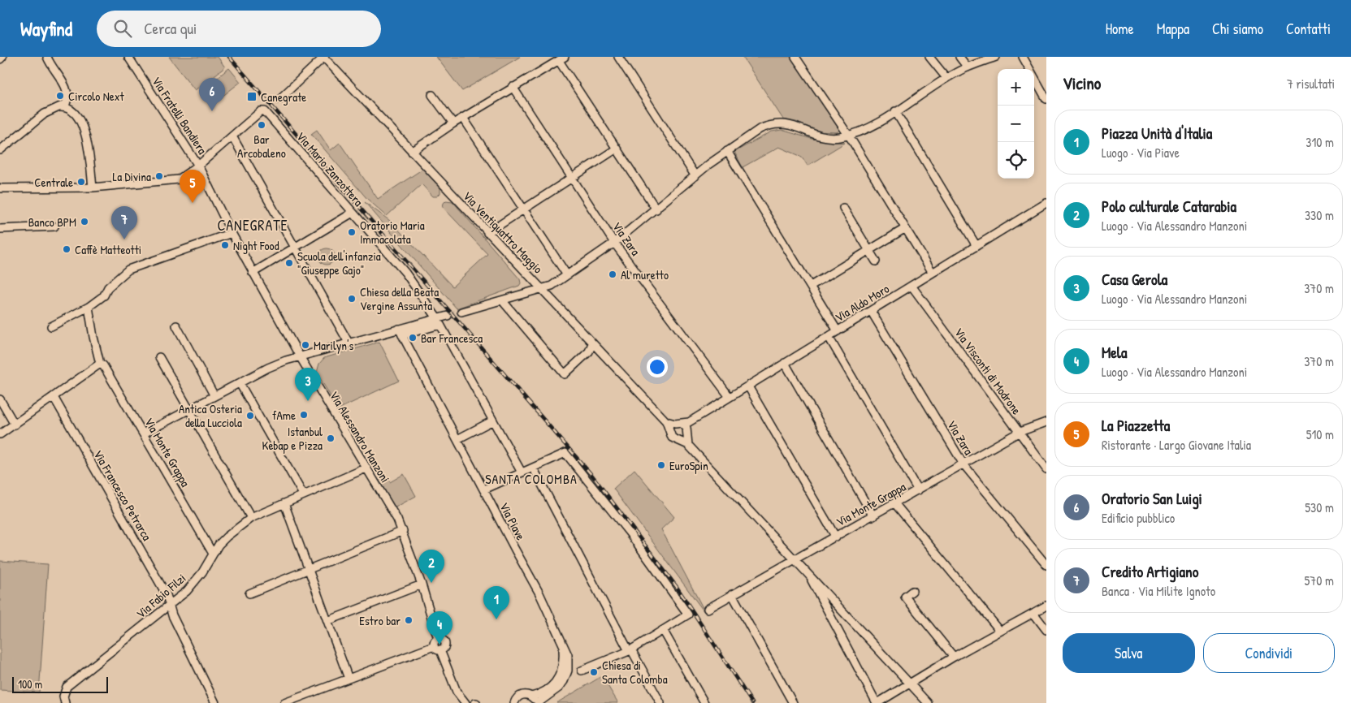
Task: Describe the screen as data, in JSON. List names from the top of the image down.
{
  "streets": {
    "street": [
      "Via Fratelli Bandiera",
      "Via Mario Zanzottera",
      "Via Ventiquattro Maggio",
      "Via Zara",
      "Via Aldo Moro",
      "Via Visconti di Modrone",
      "Via Alessandro Manzoni",
      "Via Monte Grappa",
      "Via Francesco Petrarca",
      "Via Piave",
      "Via Fabio Filzi"
    ]
  },
  "crossings": [
    ["Via Fratelli Bandiera", "Via Alessandro Manzoni"],
    ["Via Ventiquattro Maggio", "Via Aldo Moro"],
    ["Via Ventiquattro Maggio", "Via Monte Grappa"],
    ["Via Zara", "Via Aldo Moro"],
    ["Via Zara", "Via Monte Grappa"],
    ["Via Aldo Moro", "Via Visconti di Modrone"],
    ["Via Visconti di Modrone", "Via Monte Grappa"],
    ["Via Alessandro Manzoni", "Via Fabio Filzi"],
    ["Via Monte Grappa", "Via Fabio Filzi"],
    ["Via Francesco Petrarca", "Via Fabio Filzi"]
  ],
  "districts": ["CANEGRATE", "SANTA COLOMBA"],
  "places": {
    "other": [
      "Circolo Next",
      "Bar Arcobaleno",
      "La Divina",
      "Centrale",
      "Banco BPM",
      "Oratorio Maria Immacolata",
      "Night Food",
      "Caffè Matteotti",
      "Scuola dell'infanzia \"Giuseppe Gajo\"",
      "Al muretto",
      "Chiesa della Beata Vergine Assunta",
      "Bar Francesca",
      "Marilyn's",
      "fAme",
      "Antica Osteria della Lucciola",
      "Istanbul Kebap e Pizza",
      "EuroSpin",
      "Estro bar",
      "Chiesa di Santa Colomba"
    ],
    "transit": ["Canegrate"]
  },
  "scale_bar": "100 m",
  "page": {
    "header": "Wayfind",
    "search": "Cerca qui",
    "nav": [
      "Home",
      "Mappa",
      "Chi siamo",
      "Contatti"
    ],
    "heading": ["Vicino", "7 risultati"],
    "map_buttons": ["+", "−"],
    "pins": [
      "6",
      "5",
      "7",
      "3",
      "2",
      "1",
      "4"
    ],
    "list": [
      {
        "mark": "1",
        "name": "Piazza Unità d'Italia",
        "note": "Luogo · Via Piave",
        "value": "310 m"
      },
      {
        "mark": "2",
        "name": "Polo culturale Catarabia",
        "note": "Luogo · Via Alessandro Manzoni",
        "value": "330 m"
      },
      {
        "mark": "3",
        "name": "Casa Gerola",
        "note": "Luogo · Via Alessandro Manzoni",
        "value": "370 m"
      },
      {
        "mark": "4",
        "name": "Mela",
        "note": "Luogo · Via Alessandro Manzoni",
        "value": "370 m"
      },
      {
        "mark": "5",
        "name": "La Piazzetta",
        "note": "Ristorante · Largo Giovane Italia",
        "value": "510 m"
      },
      {
        "mark": "6",
        "name": "Oratorio San Luigi",
        "note": "Edificio pubblico",
        "value": "530 m"
      },
      {
        "mark": "7",
        "name": "Credito Artigiano",
        "note": "Banca · Via Milite Ignoto",
        "value": "570 m"
      }
    ],
    "buttons": ["Salva", "Condividi"],
    "scale": "100 m"
  }
}
